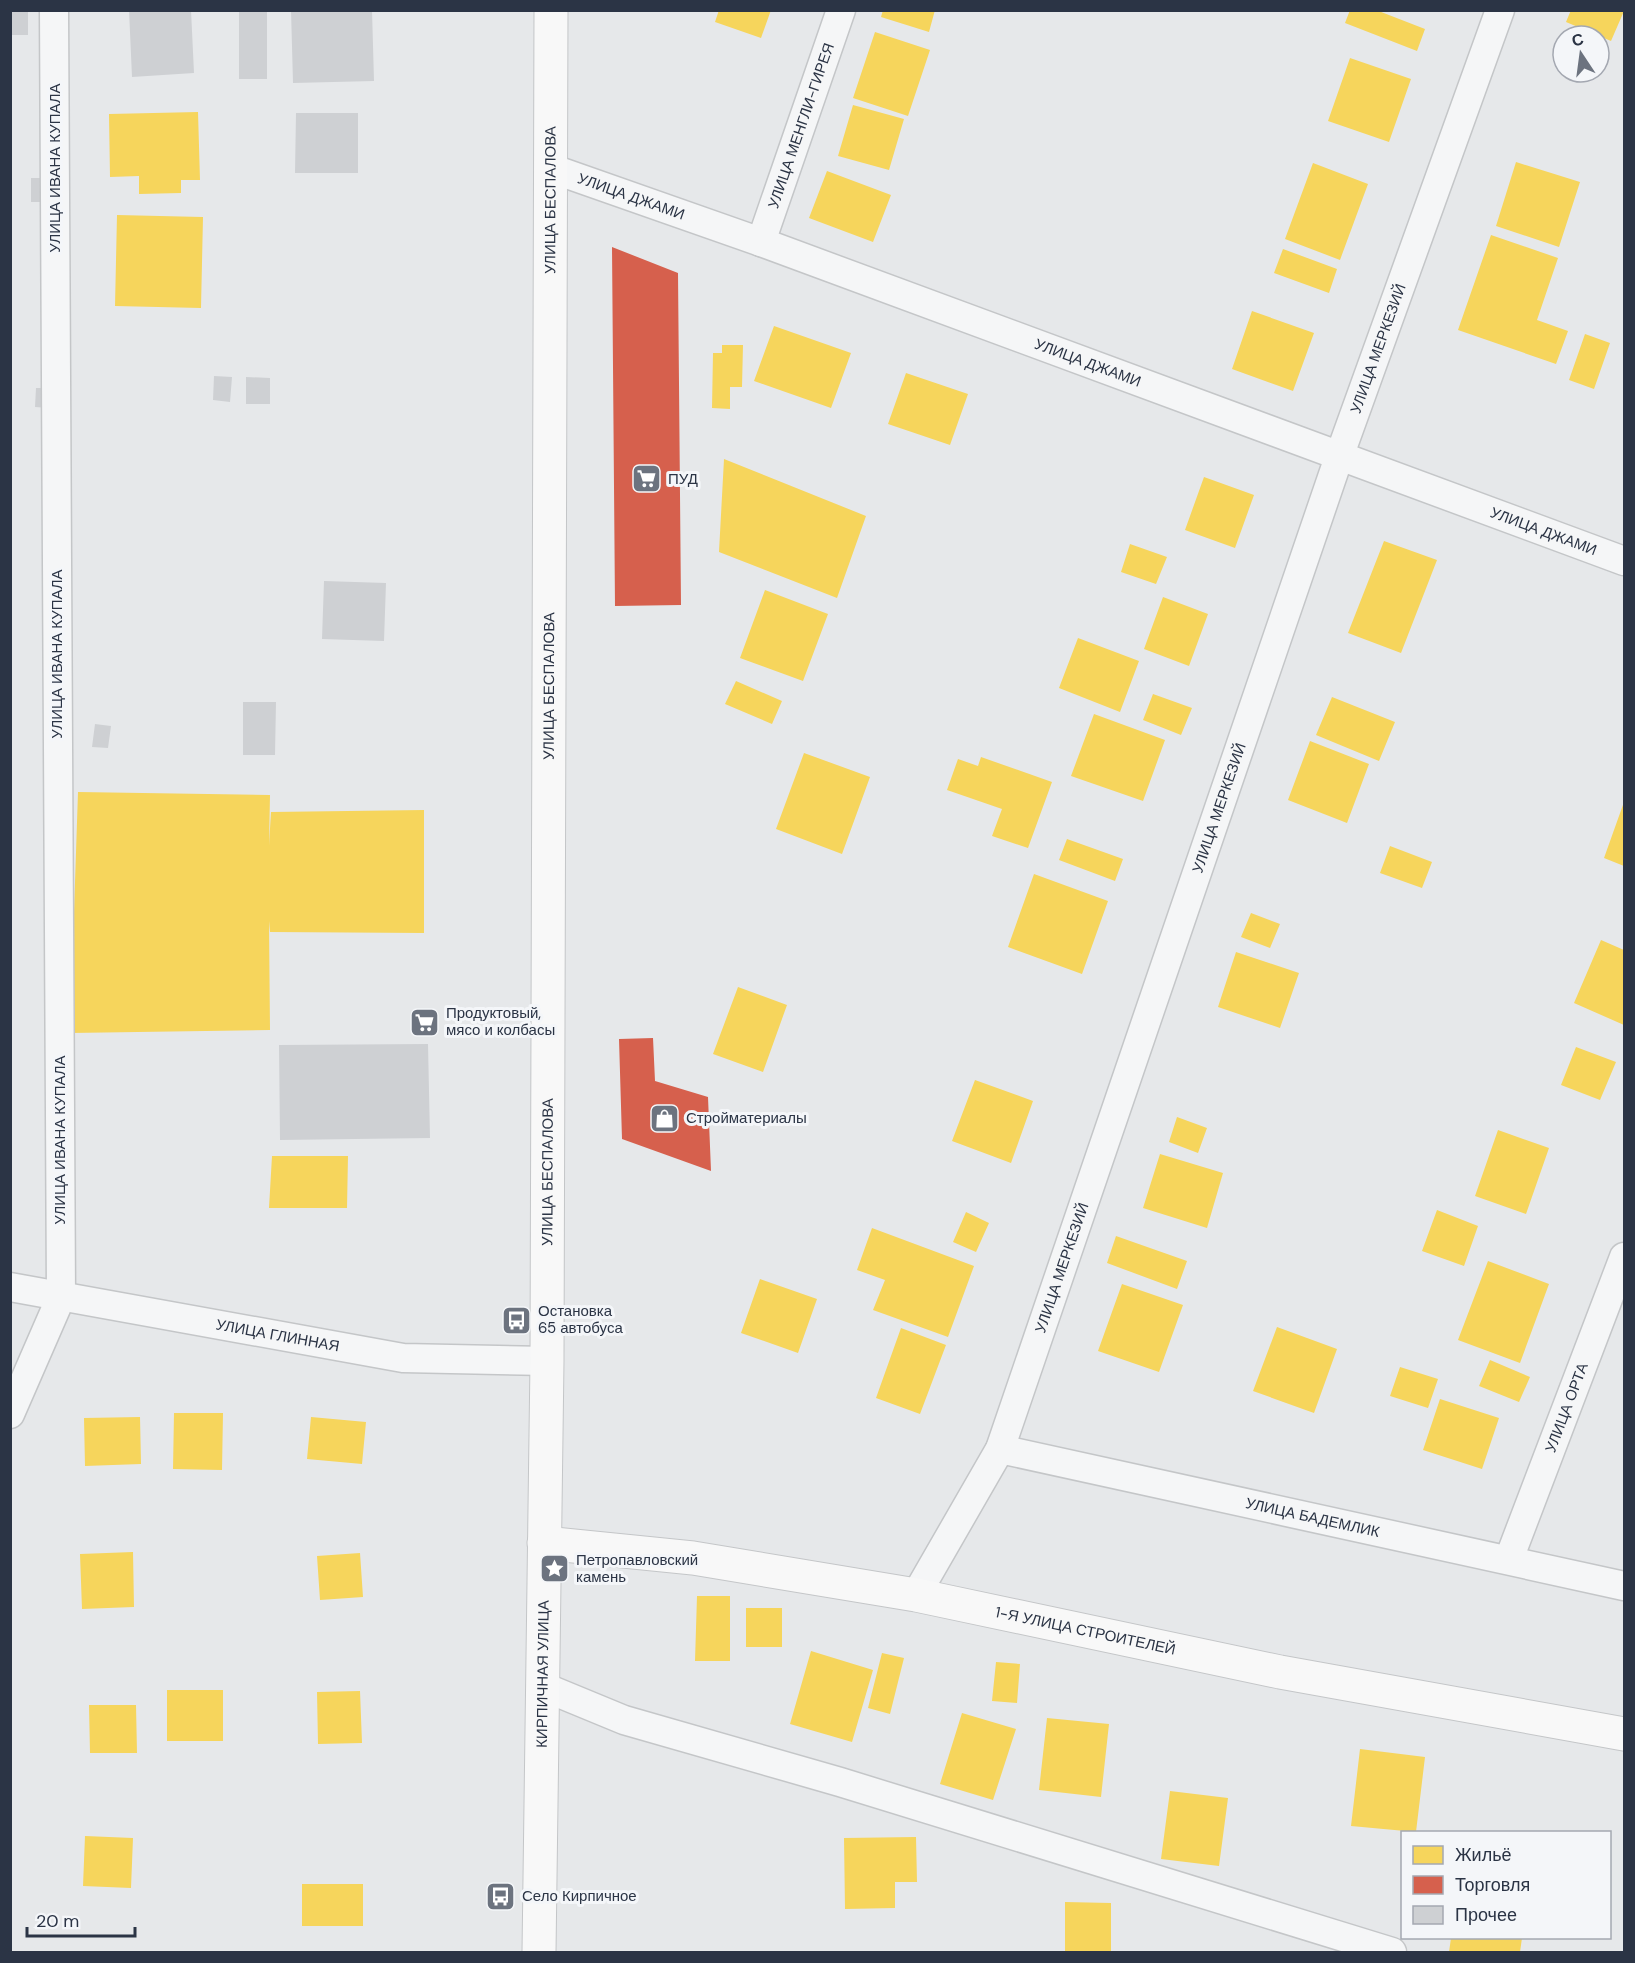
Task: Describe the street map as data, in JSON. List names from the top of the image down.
{
  "streets": {
    "main road": ["УЛИЦА БЕСПАЛОВА", "1-Я УЛИЦА СТРОИТЕЛЕЙ", "КИРПИЧНАЯ УЛИЦА"],
    "street": [
      "УЛИЦА МЕНГЛИ-ГИРЕЯ",
      "УЛИЦА ИВАНА КУПАЛА",
      "УЛИЦА ДЖАМИ",
      "УЛИЦА МЕРКЕЗИЙ",
      "УЛИЦА ГЛИННАЯ",
      "УЛИЦА ОРТА",
      "УЛИЦА БАДЕМЛИК"
    ]
  },
  "crossings": [
    ["УЛИЦА МЕНГЛИ-ГИРЕЯ", "УЛИЦА ДЖАМИ"],
    ["УЛИЦА ИВАНА КУПАЛА", "УЛИЦА ГЛИННАЯ"],
    ["УЛИЦА ДЖАМИ", "УЛИЦА БЕСПАЛОВА"],
    ["УЛИЦА ДЖАМИ", "УЛИЦА МЕРКЕЗИЙ"],
    ["УЛИЦА БЕСПАЛОВА", "УЛИЦА ГЛИННАЯ"],
    ["УЛИЦА БЕСПАЛОВА", "КИРПИЧНАЯ УЛИЦА"],
    ["УЛИЦА МЕРКЕЗИЙ", "УЛИЦА БАДЕМЛИК"],
    ["УЛИЦА МЕРКЕЗИЙ", "1-Я УЛИЦА СТРОИТЕЛЕЙ"],
    ["УЛИЦА ГЛИННАЯ", "КИРПИЧНАЯ УЛИЦА"],
    ["УЛИЦА ОРТА", "УЛИЦА БАДЕМЛИК"],
    ["1-Я УЛИЦА СТРОИТЕЛЕЙ", "КИРПИЧНАЯ УЛИЦА"]
  ],
  "places": {
    "supermarket": ["ПУД", "Продуктовый, мясо и колбасы"],
    "shop": ["Стройматериалы"],
    "bus stop": ["Остановка 65 автобуса", "Село Кирпичное"],
    "place": ["Петропавловский камень"]
  },
  "legend": ["Жильё", "Торговля", "Прочее"],
  "scale_bar": "20 m",
  "north": "top"
}
